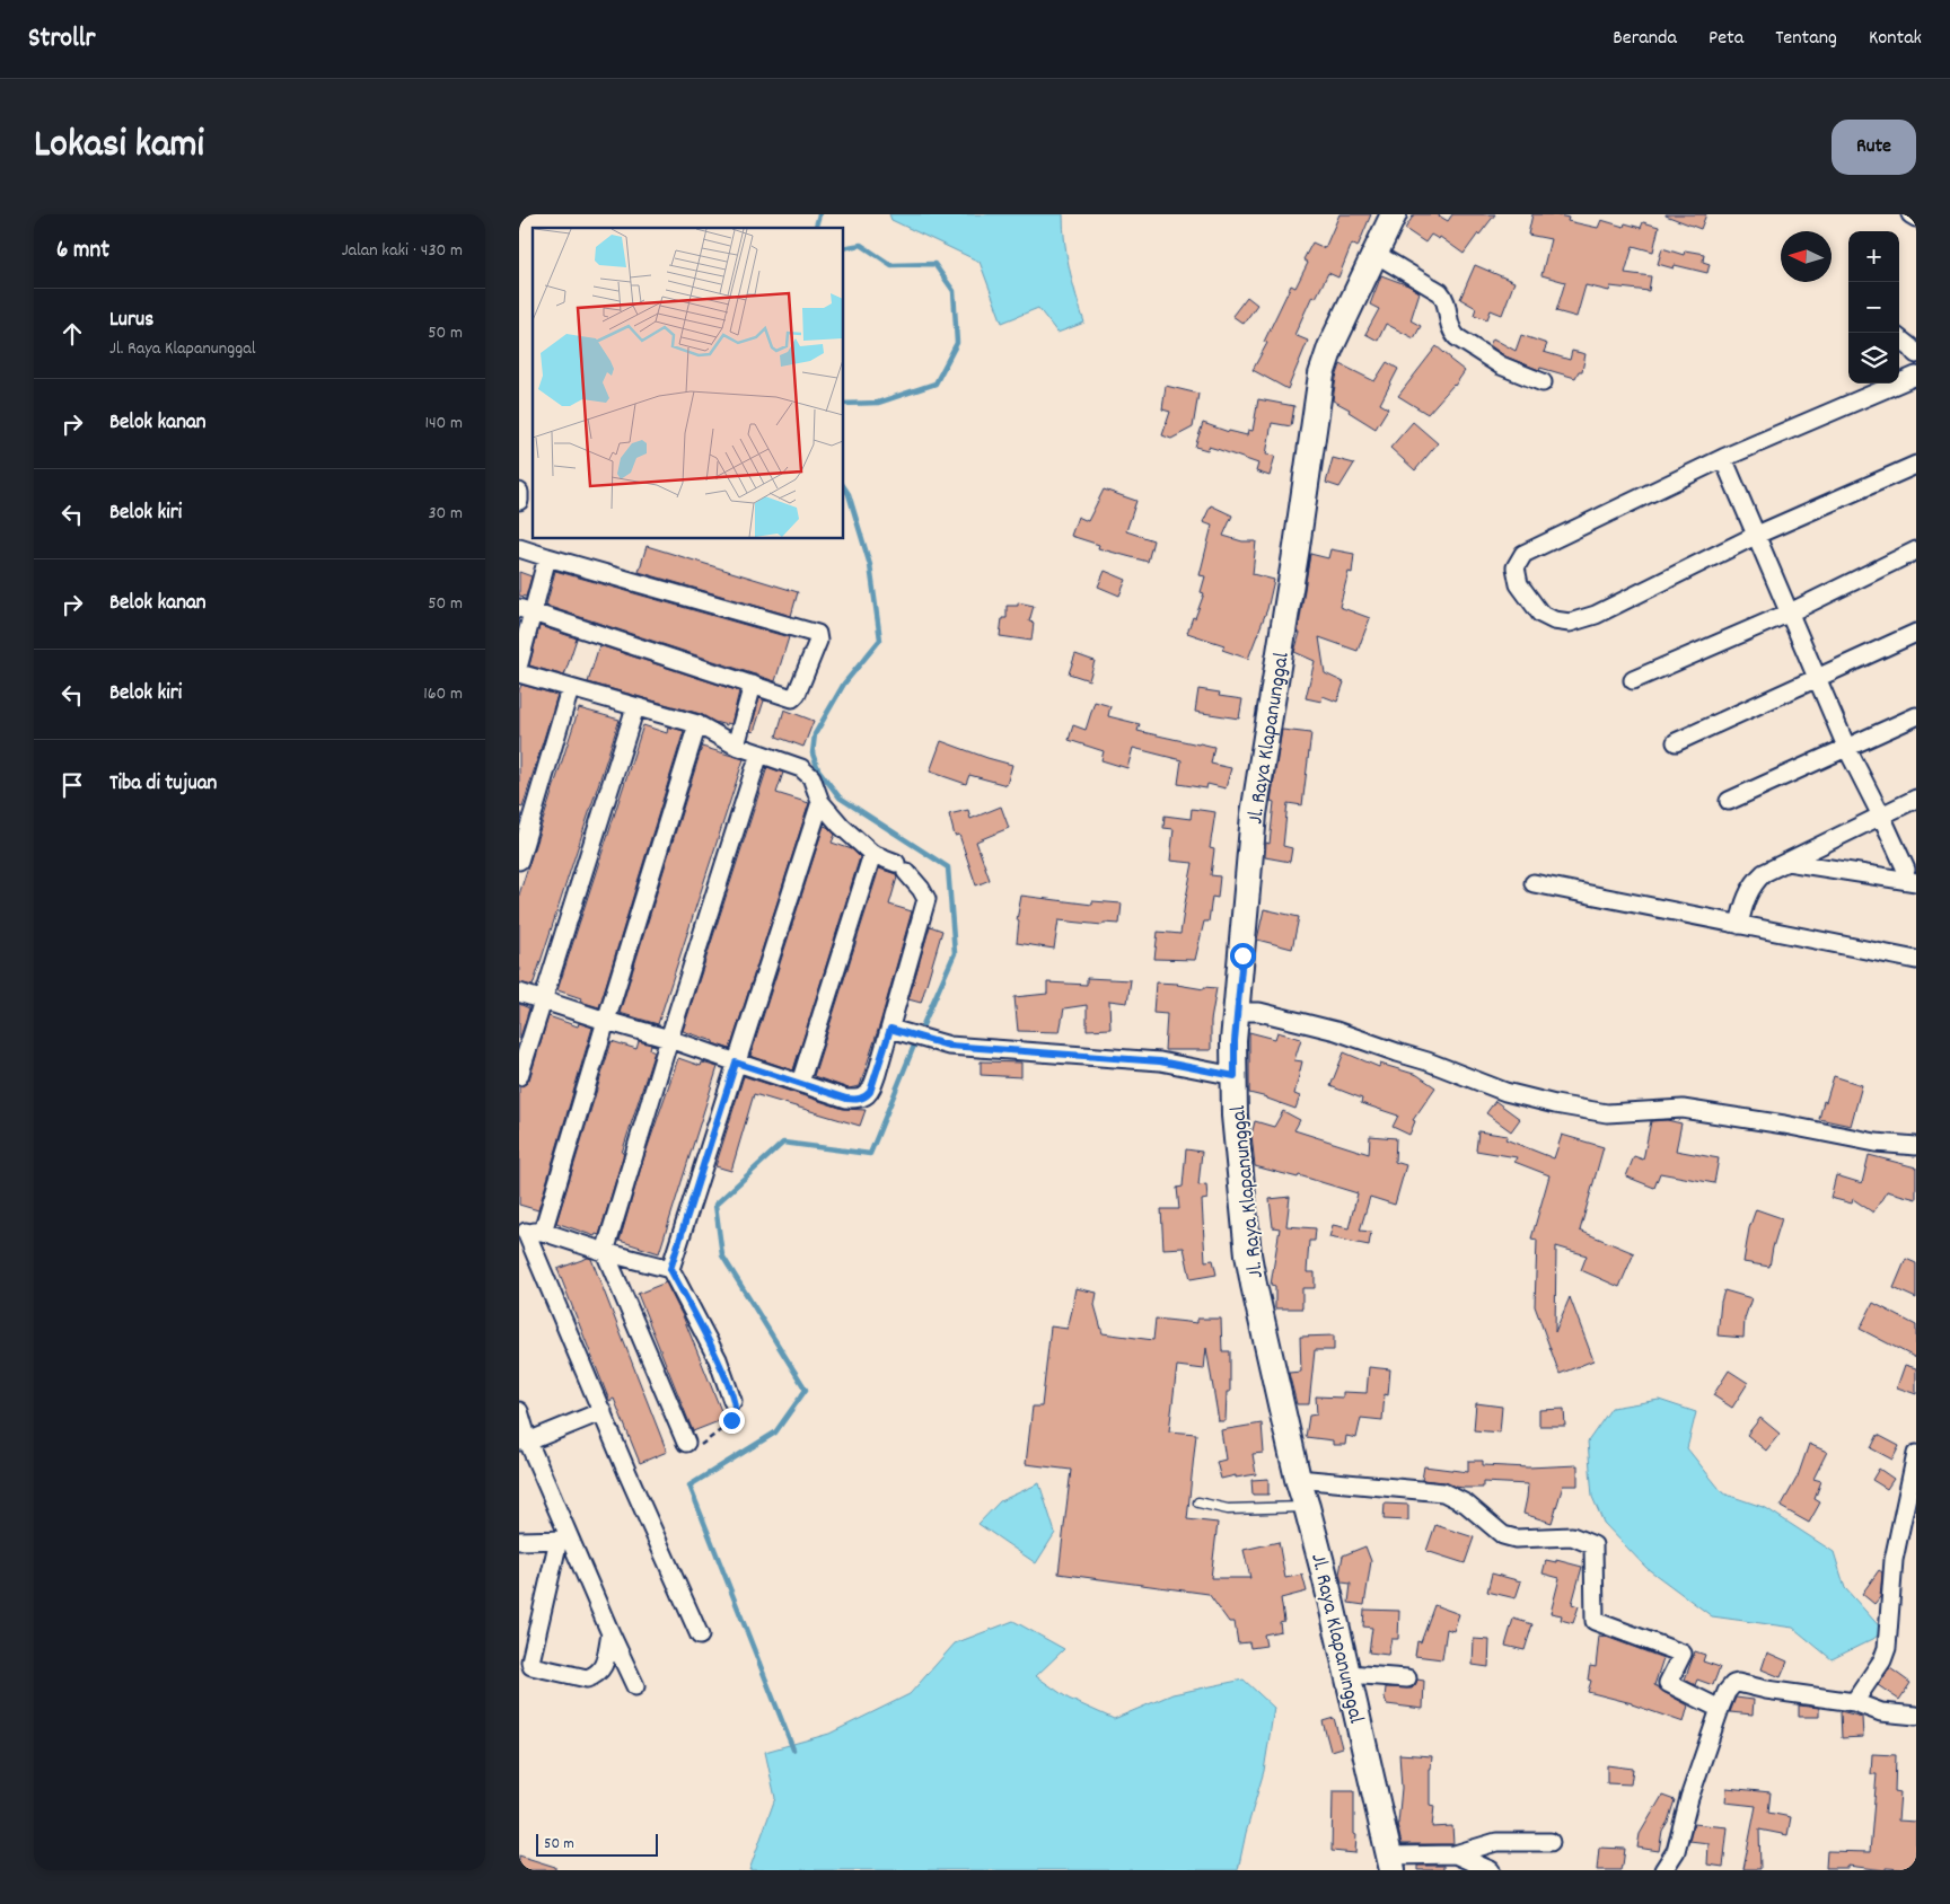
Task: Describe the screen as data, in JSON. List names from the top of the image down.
{
  "streets": {
    "street": ["Jl. Raya Klapanunggal"]
  },
  "scale_bar": "50 m",
  "north": "left",
  "page": {
    "header": "Strollr",
    "nav": [
      "Beranda",
      "Peta",
      "Tentang",
      "Kontak"
    ],
    "title": "Lokasi kami",
    "buttons": "Rute",
    "heading": ["6 mnt", "Jalan kaki · 430 m"],
    "map_buttons": ["+", "−"],
    "list": [
      ["Lurus", "Jl. Raya Klapanunggal", "50 m"],
      ["Belok kanan", "140 m"],
      ["Belok kiri", "30 m"],
      ["Belok kanan", "50 m"],
      ["Belok kiri", "160 m"],
      "Tiba di tujuan"
    ],
    "scale": "50 m"
  }
}
